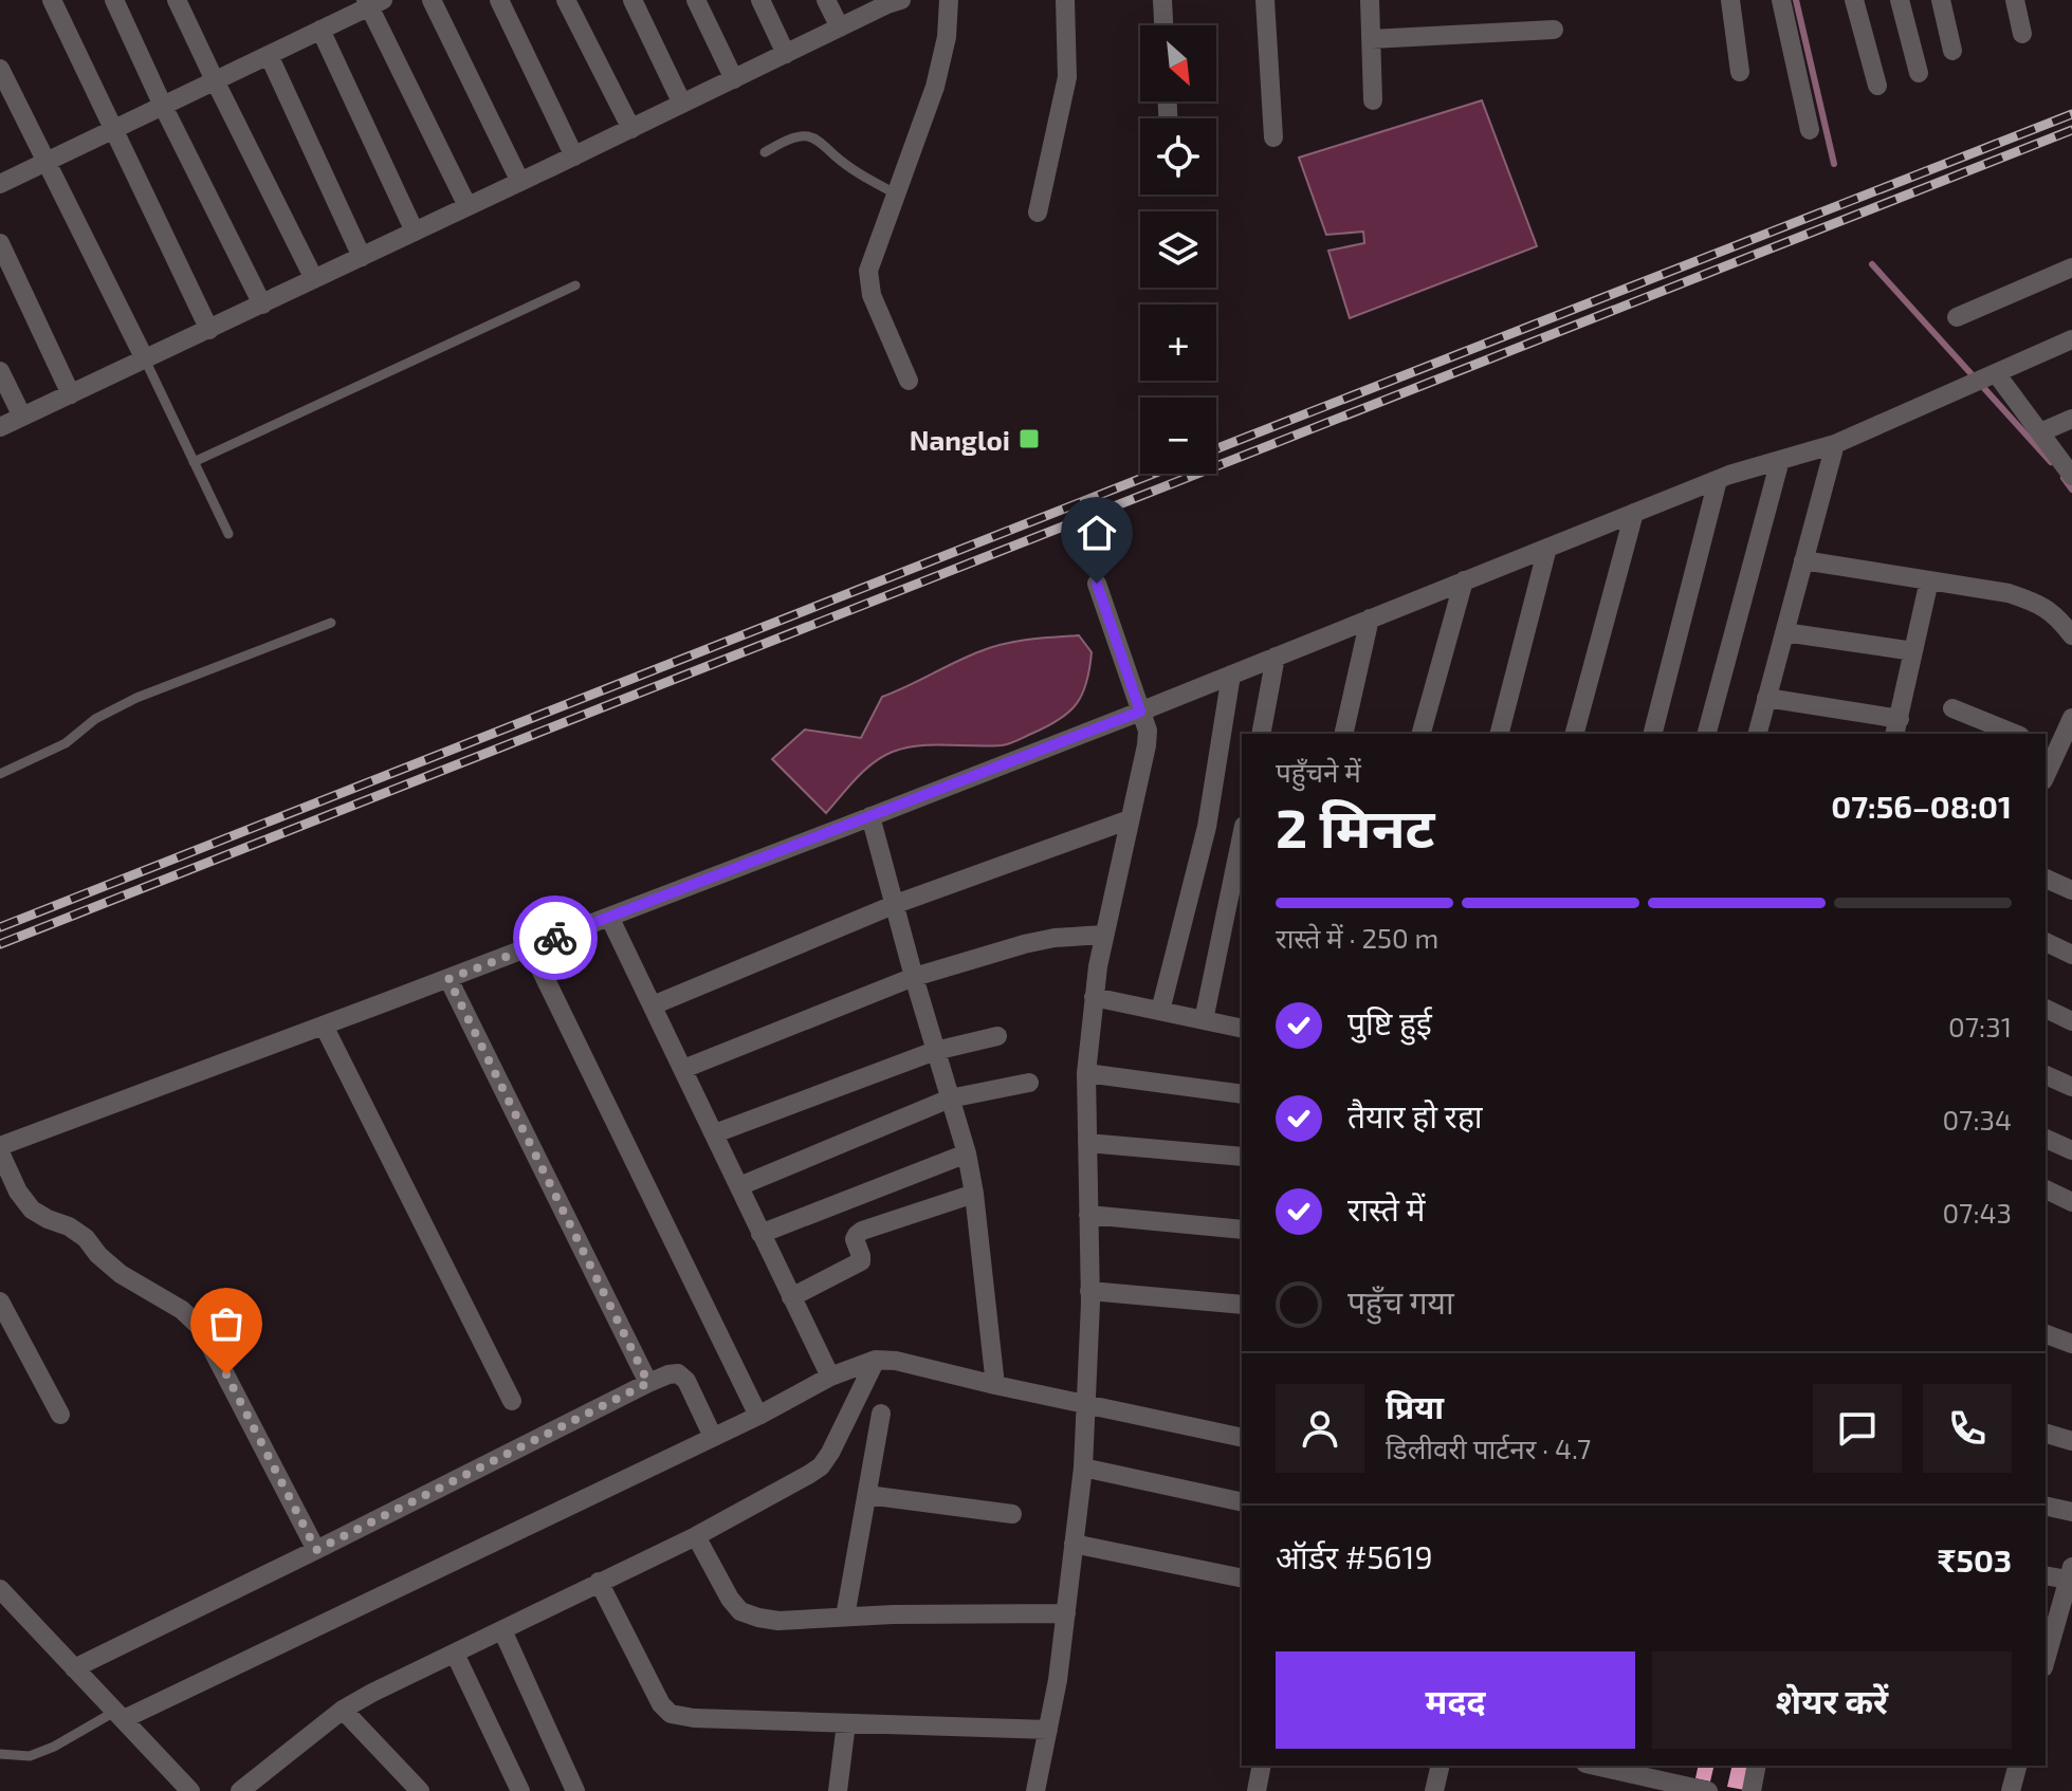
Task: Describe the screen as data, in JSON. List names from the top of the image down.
{
  "places": {
    "transit": ["Nangloi"]
  },
  "north": "bottom right",
  "page": {
    "map_buttons": ["+", "−"],
    "heading": ["2 मिनट", "पहुँचने में", "07:56–08:01"],
    "panel": [
      "प्रिया",
      "डिलीवरी पार्टनर · 4.7",
      "ऑर्डर #5619",
      "₹503"
    ],
    "bar": "रास्ते में · 250 m",
    "list": [
      ["पुष्टि हुई", "07:31"],
      ["तैयार हो रहा", "07:34"],
      ["रास्ते में", "07:43"],
      "पहुँच गया"
    ],
    "buttons": ["मदद", "शेयर करें"]
  }
}
